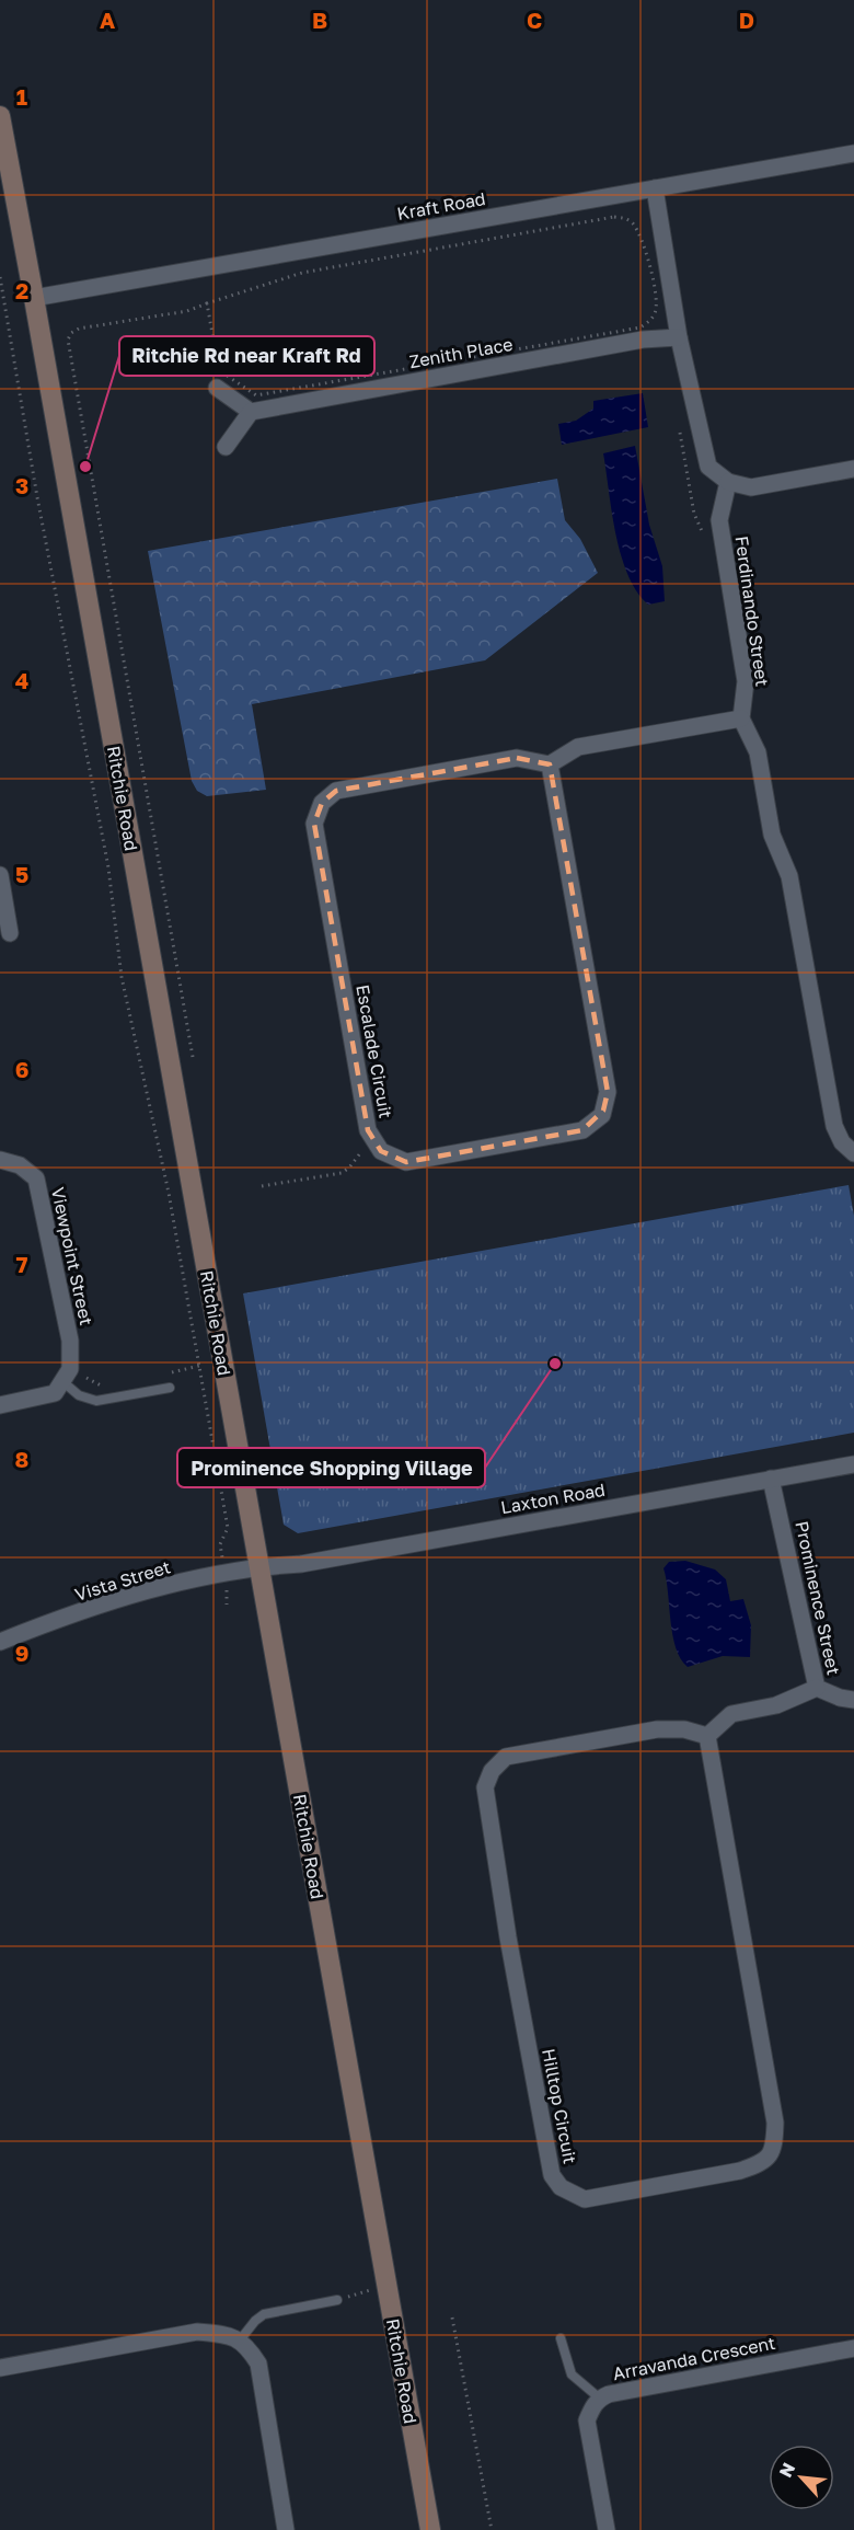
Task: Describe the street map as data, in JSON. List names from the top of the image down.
{
  "streets": {
    "street": [
      "Kraft Road",
      "Zenith Place",
      "Ferdinando Street",
      "Ritchie Road",
      "Escalade Circuit",
      "Viewpoint Street",
      "Laxton Road",
      "Vista Street",
      "Prominence Street",
      "Hilltop Circuit",
      "Arravanda Crescent"
    ]
  },
  "crossings": [
    ["Kraft Road", "Ritchie Road"],
    ["Ritchie Road", "Laxton Road"],
    ["Ritchie Road", "Vista Street"],
    ["Laxton Road", "Vista Street"],
    ["Laxton Road", "Prominence Street"]
  ],
  "places": ["Ritchie Rd near Kraft Rd", "Prominence Shopping Village"],
  "north": "top left",
  "grid": {
    "columns": [
      "A",
      "B",
      "C",
      "D"
    ],
    "rows": [
      "1",
      "2",
      "3",
      "4",
      "5",
      "6",
      "7",
      "8",
      "9"
    ]
  }
}
